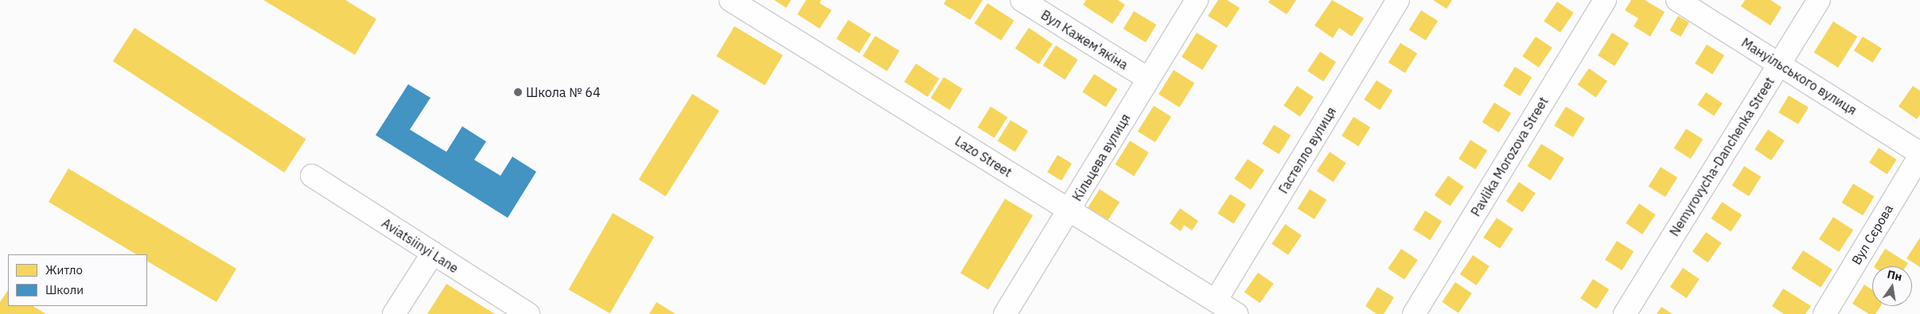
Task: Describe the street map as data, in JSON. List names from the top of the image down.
{
  "streets": {
    "street": [
      "Вул Кажем'якіна",
      "Мануільського вулиця",
      "Гастелло вулиця",
      "Lazo Street",
      "Pavlika Morozova Street",
      "Nemyrovycha-Danchenka Street",
      "Кільцева вулиця",
      "Вул Сєрова",
      "Aviatsiinyi Lane"
    ]
  },
  "crossings": [
    ["Вул Кажем'якіна", "Кільцева вулиця"],
    ["Мануільського вулиця", "Nemyrovycha-Danchenka Street"],
    ["Мануільського вулиця", "Вул Сєрова"],
    ["Гастелло вулиця", "Lazo Street"],
    ["Lazo Street", "Кільцева вулиця"]
  ],
  "places": ["Школа № 64"],
  "legend": ["Житло", "Школи"],
  "north": "top"
}
